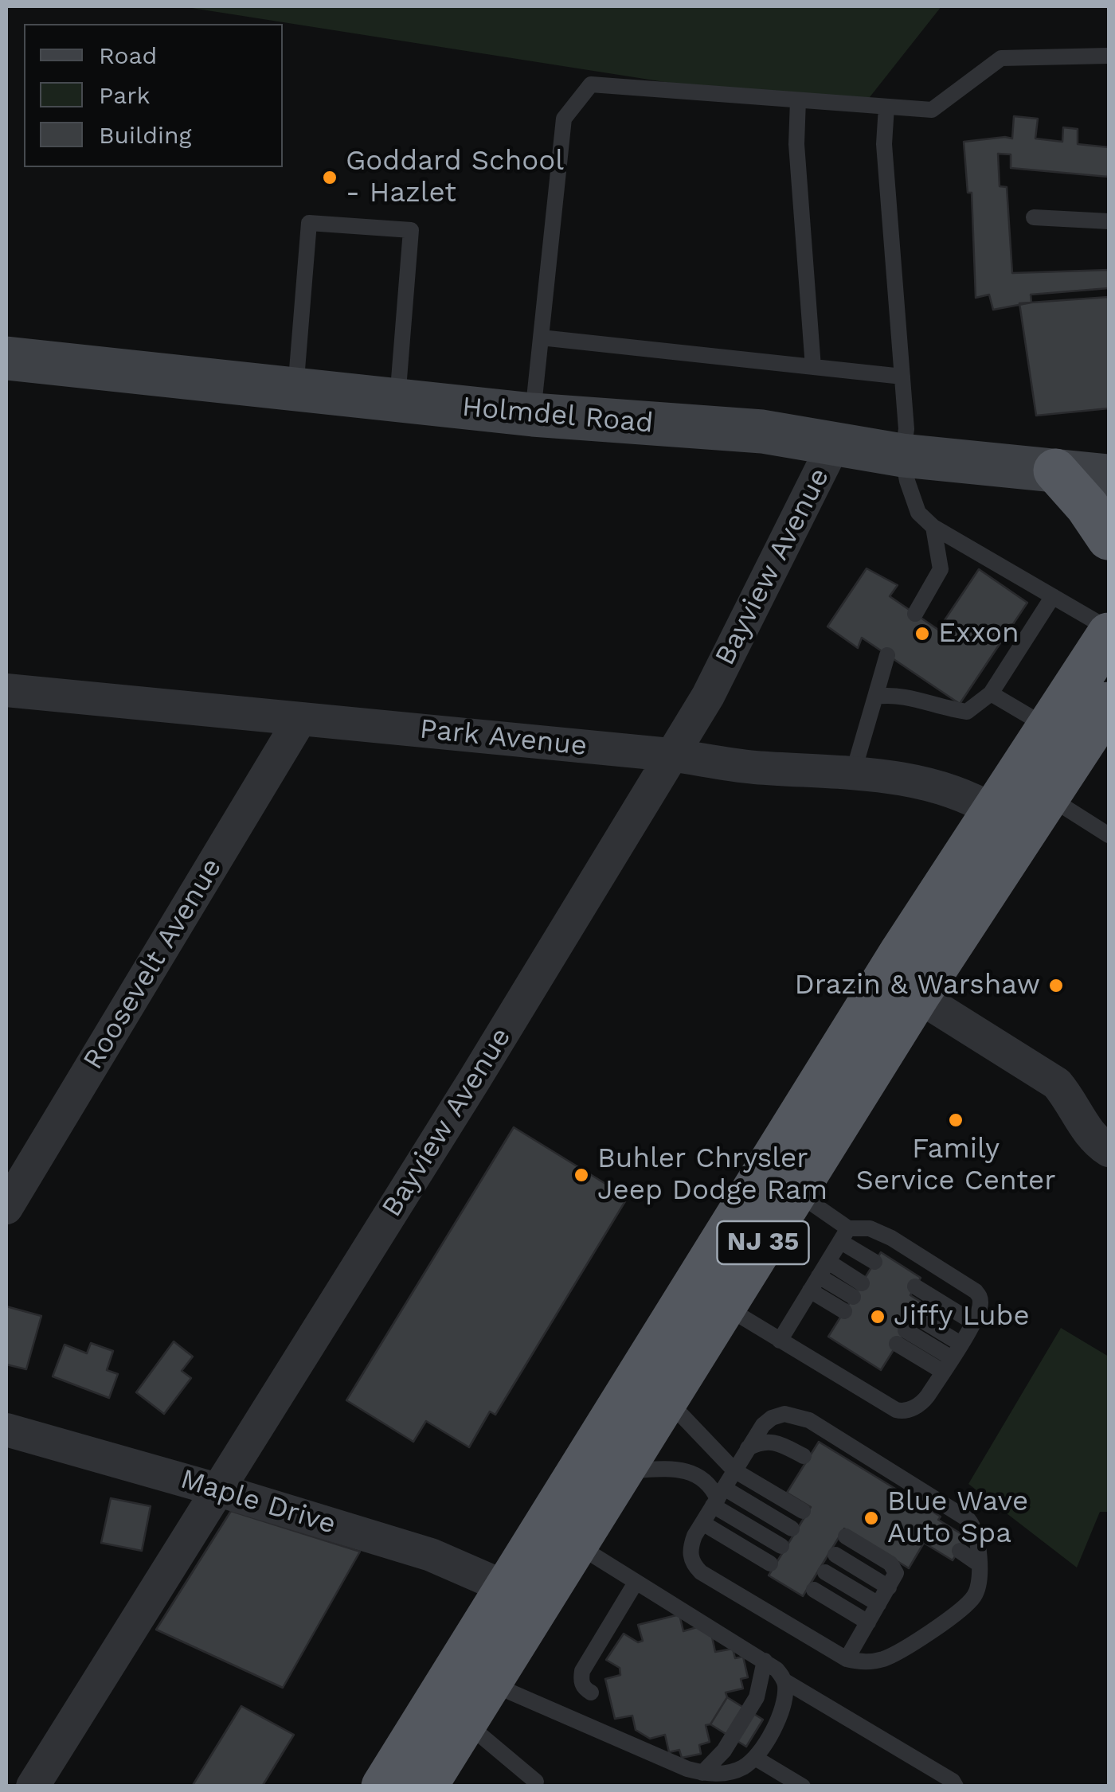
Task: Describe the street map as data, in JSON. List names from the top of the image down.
{
  "streets": {
    "highway": ["NJ 35"],
    "main road": ["Holmdel Road"],
    "street": [
      "Bayview Avenue",
      "Park Avenue",
      "Roosevelt Avenue",
      "Maple Drive"
    ]
  },
  "crossings": [
    ["Holmdel Road", "Bayview Avenue"],
    ["Bayview Avenue", "Park Avenue"],
    ["Bayview Avenue", "Maple Drive"],
    ["Park Avenue", "Roosevelt Avenue"],
    ["Park Avenue", "NJ 35"],
    ["NJ 35", "Maple Drive"]
  ],
  "places": [
    "Goddard School - Hazlet",
    "Exxon",
    "Drazin & Warshaw",
    "Family Service Center",
    "Buhler Chrysler Jeep Dodge Ram",
    "Jiffy Lube",
    "Blue Wave Auto Spa"
  ],
  "legend": ["Road", "Park", "Building"]
}
